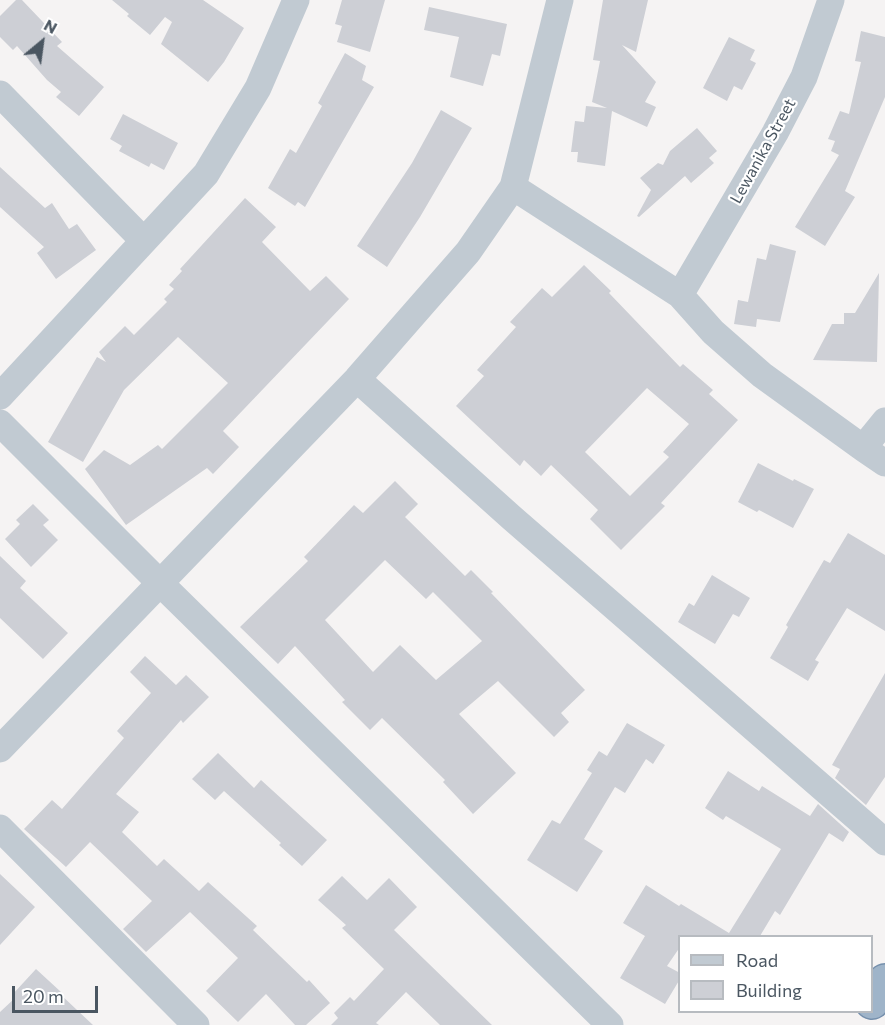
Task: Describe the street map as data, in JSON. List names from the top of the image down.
{
  "streets": {
    "street": ["Lewanika Street"]
  },
  "legend": ["Road", "Building"],
  "scale_bar": "20 m",
  "north": "top right"
}
